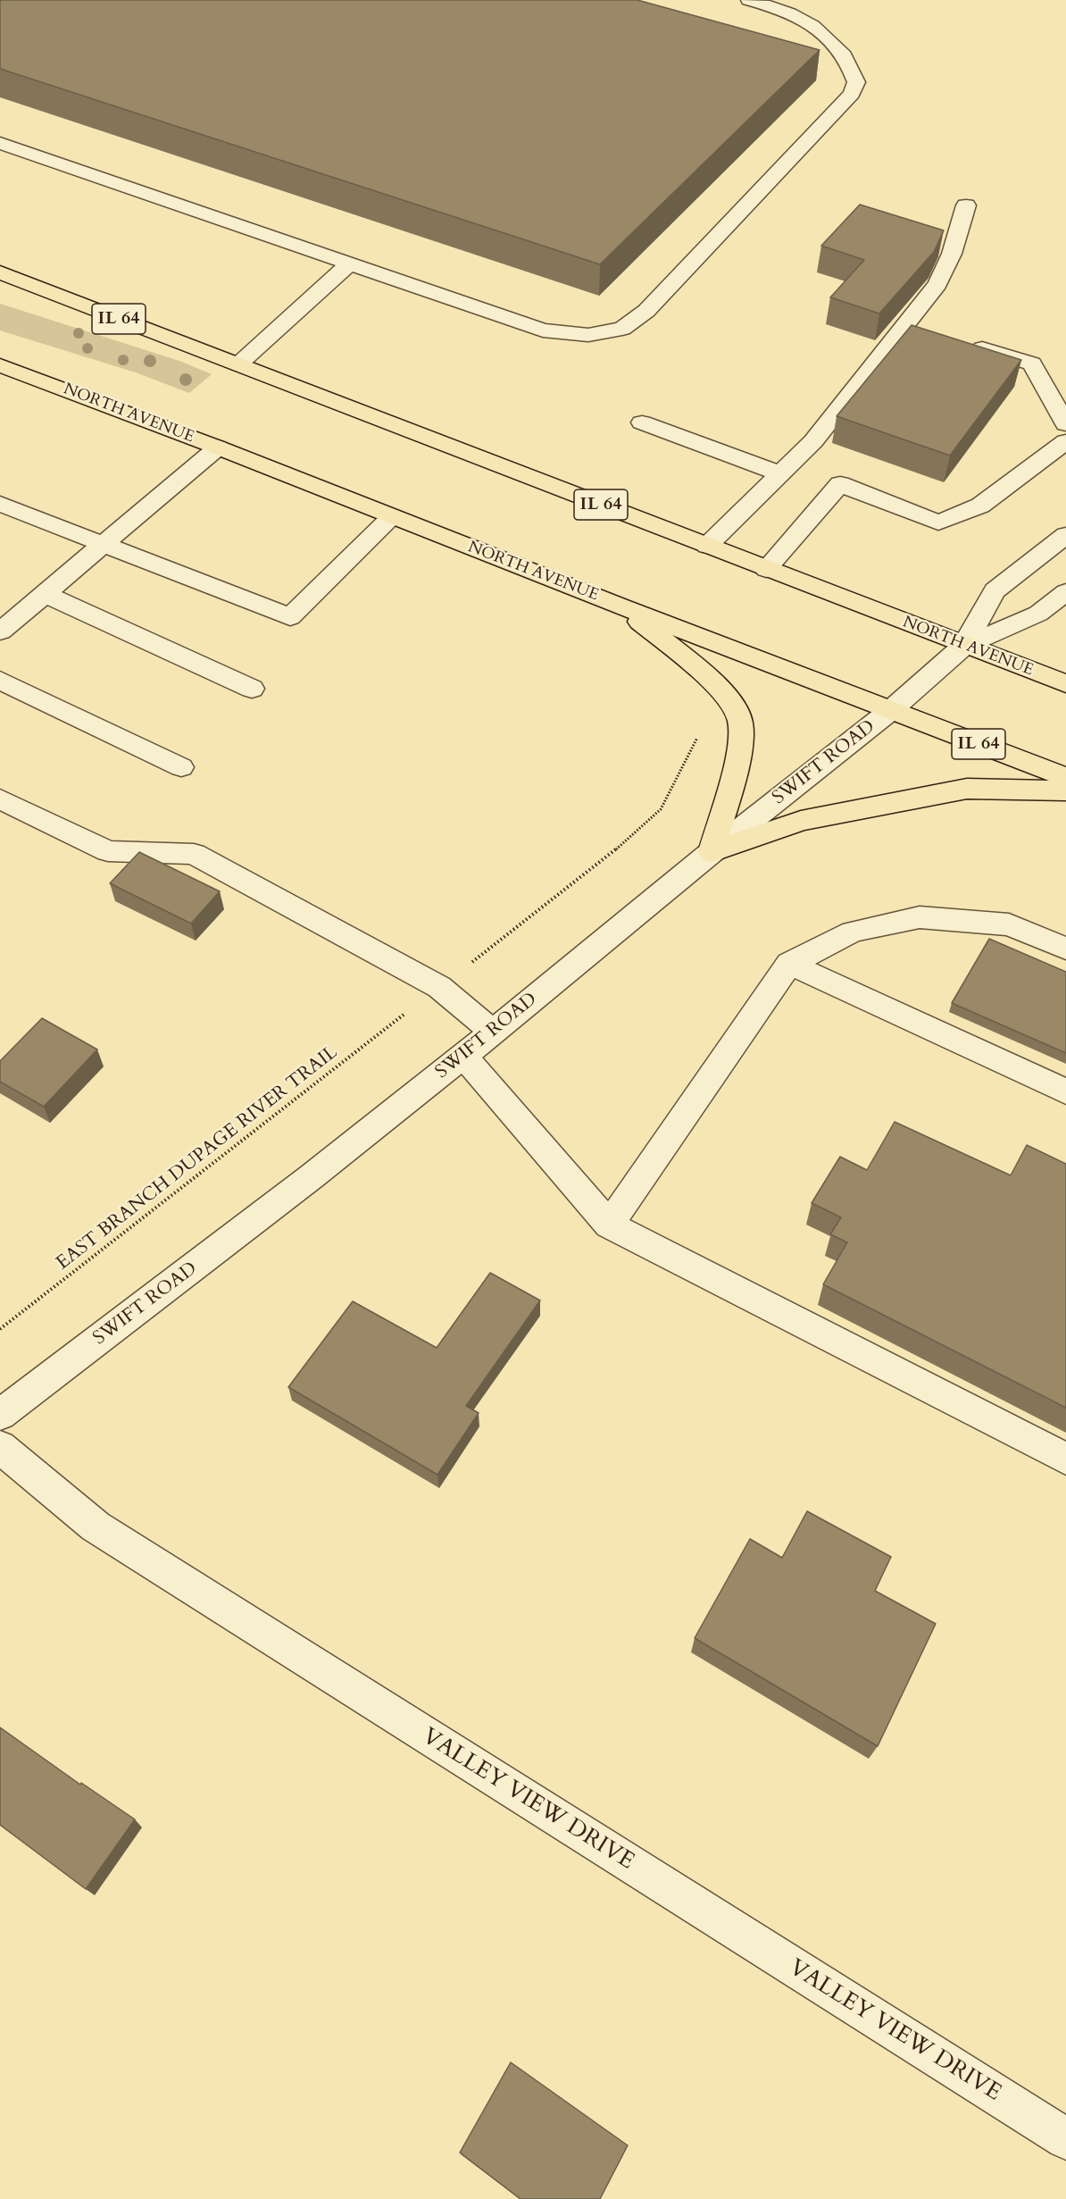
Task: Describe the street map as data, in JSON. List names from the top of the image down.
{
  "streets": {
    "main road": ["IL 64", "NORTH AVENUE"],
    "street": ["SWIFT ROAD", "VALLEY VIEW DRIVE"],
    "path": ["EAST BRANCH DUPAGE RIVER TRAIL"]
  },
  "crossings": [
    ["NORTH AVENUE", "SWIFT ROAD"]
  ]
}
